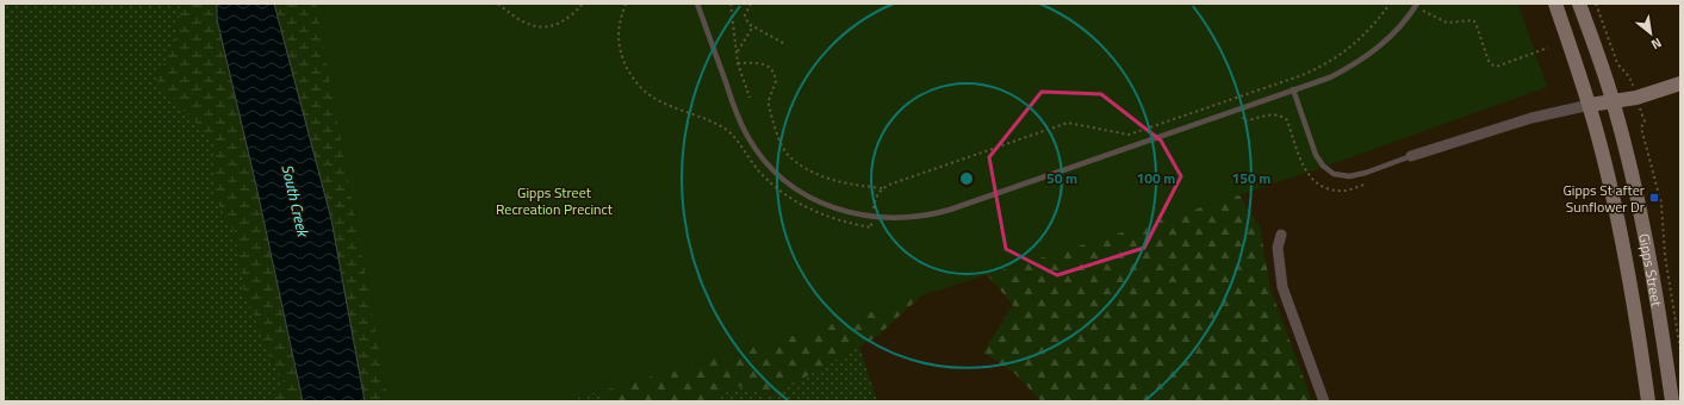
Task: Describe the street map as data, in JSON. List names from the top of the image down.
{
  "streets": {
    "main road": ["Gipps Street"]
  },
  "water": ["South Creek"],
  "parks": ["Gipps Street Recreation Precinct"],
  "places": {
    "transit": ["Gipps St after Sunflower Dr"]
  },
  "north": "bottom right",
  "rings": ["50 m", "100 m", "150 m"]
}
